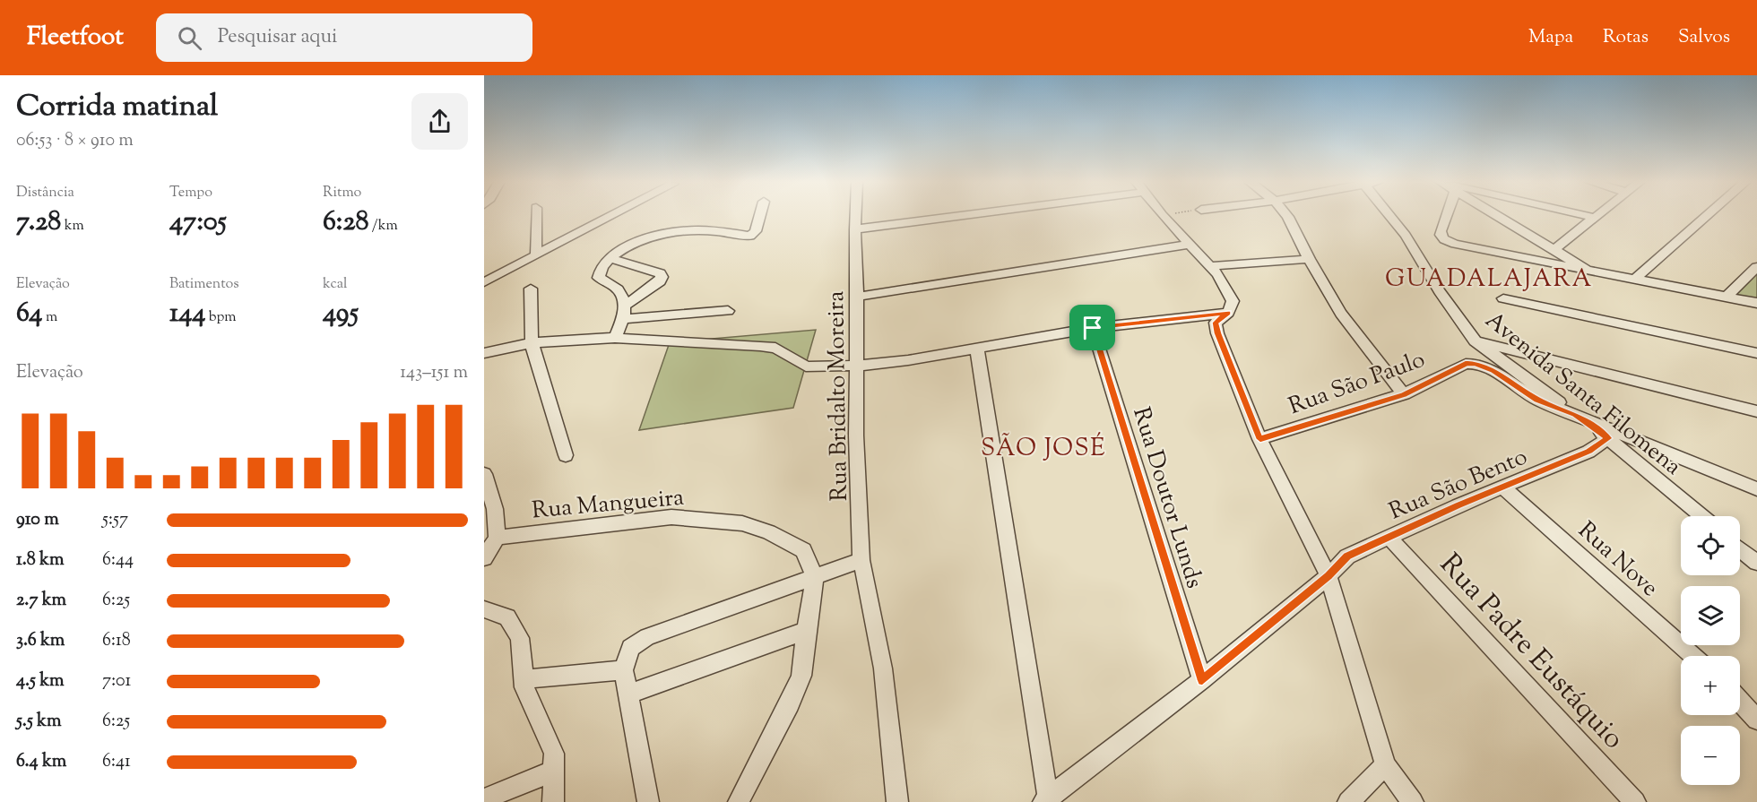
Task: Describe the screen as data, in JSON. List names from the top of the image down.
{
  "streets": {
    "street": [
      "Rua São Paulo",
      "Avenida Santa Filomena",
      "Rua Bridalto Moreira",
      "Rua São Bento",
      "Rua Doutor Lunds",
      "Rua Mangueira",
      "Rua Nove",
      "Rua Padre Eustáquio"
    ]
  },
  "crossings": [
    ["Rua São Paulo", "Avenida Santa Filomena"],
    ["Avenida Santa Filomena", "Rua São Bento"],
    ["Rua São Bento", "Rua Doutor Lunds"],
    ["Rua São Bento", "Rua Nove"],
    ["Rua São Bento", "Rua Padre Eustáquio"]
  ],
  "districts": ["GUADALAJARA", "SÃO JOSÉ"],
  "page": {
    "header": "Fleetfoot",
    "search": "Pesquisar aqui",
    "nav": ["Mapa", "Rotas", "Salvos"],
    "heading": ["Corrida matinal", "06:53 · 8 × 910 m"],
    "stats": [
      ["Distância", "7.28 km"],
      ["Tempo", "47:05"],
      ["Ritmo", "6:28 /km"],
      ["Elevação", "64 m"],
      ["Batimentos", "144 bpm"],
      ["kcal", "495"]
    ],
    "chart": ["Elevação", "143–151 m"],
    "list": [
      {
        "name": "910 m",
        "note": "5:57"
      },
      {
        "name": "1.8 km",
        "note": "6:44"
      },
      {
        "name": "2.7 km",
        "note": "6:25"
      },
      {
        "name": "3.6 km",
        "note": "6:18"
      },
      {
        "name": "4.5 km",
        "note": "7:01"
      },
      {
        "name": "5.5 km",
        "note": "6:25"
      },
      {
        "name": "6.4 km",
        "note": "6:41"
      }
    ],
    "map_buttons": ["+", "−"]
  }
}
